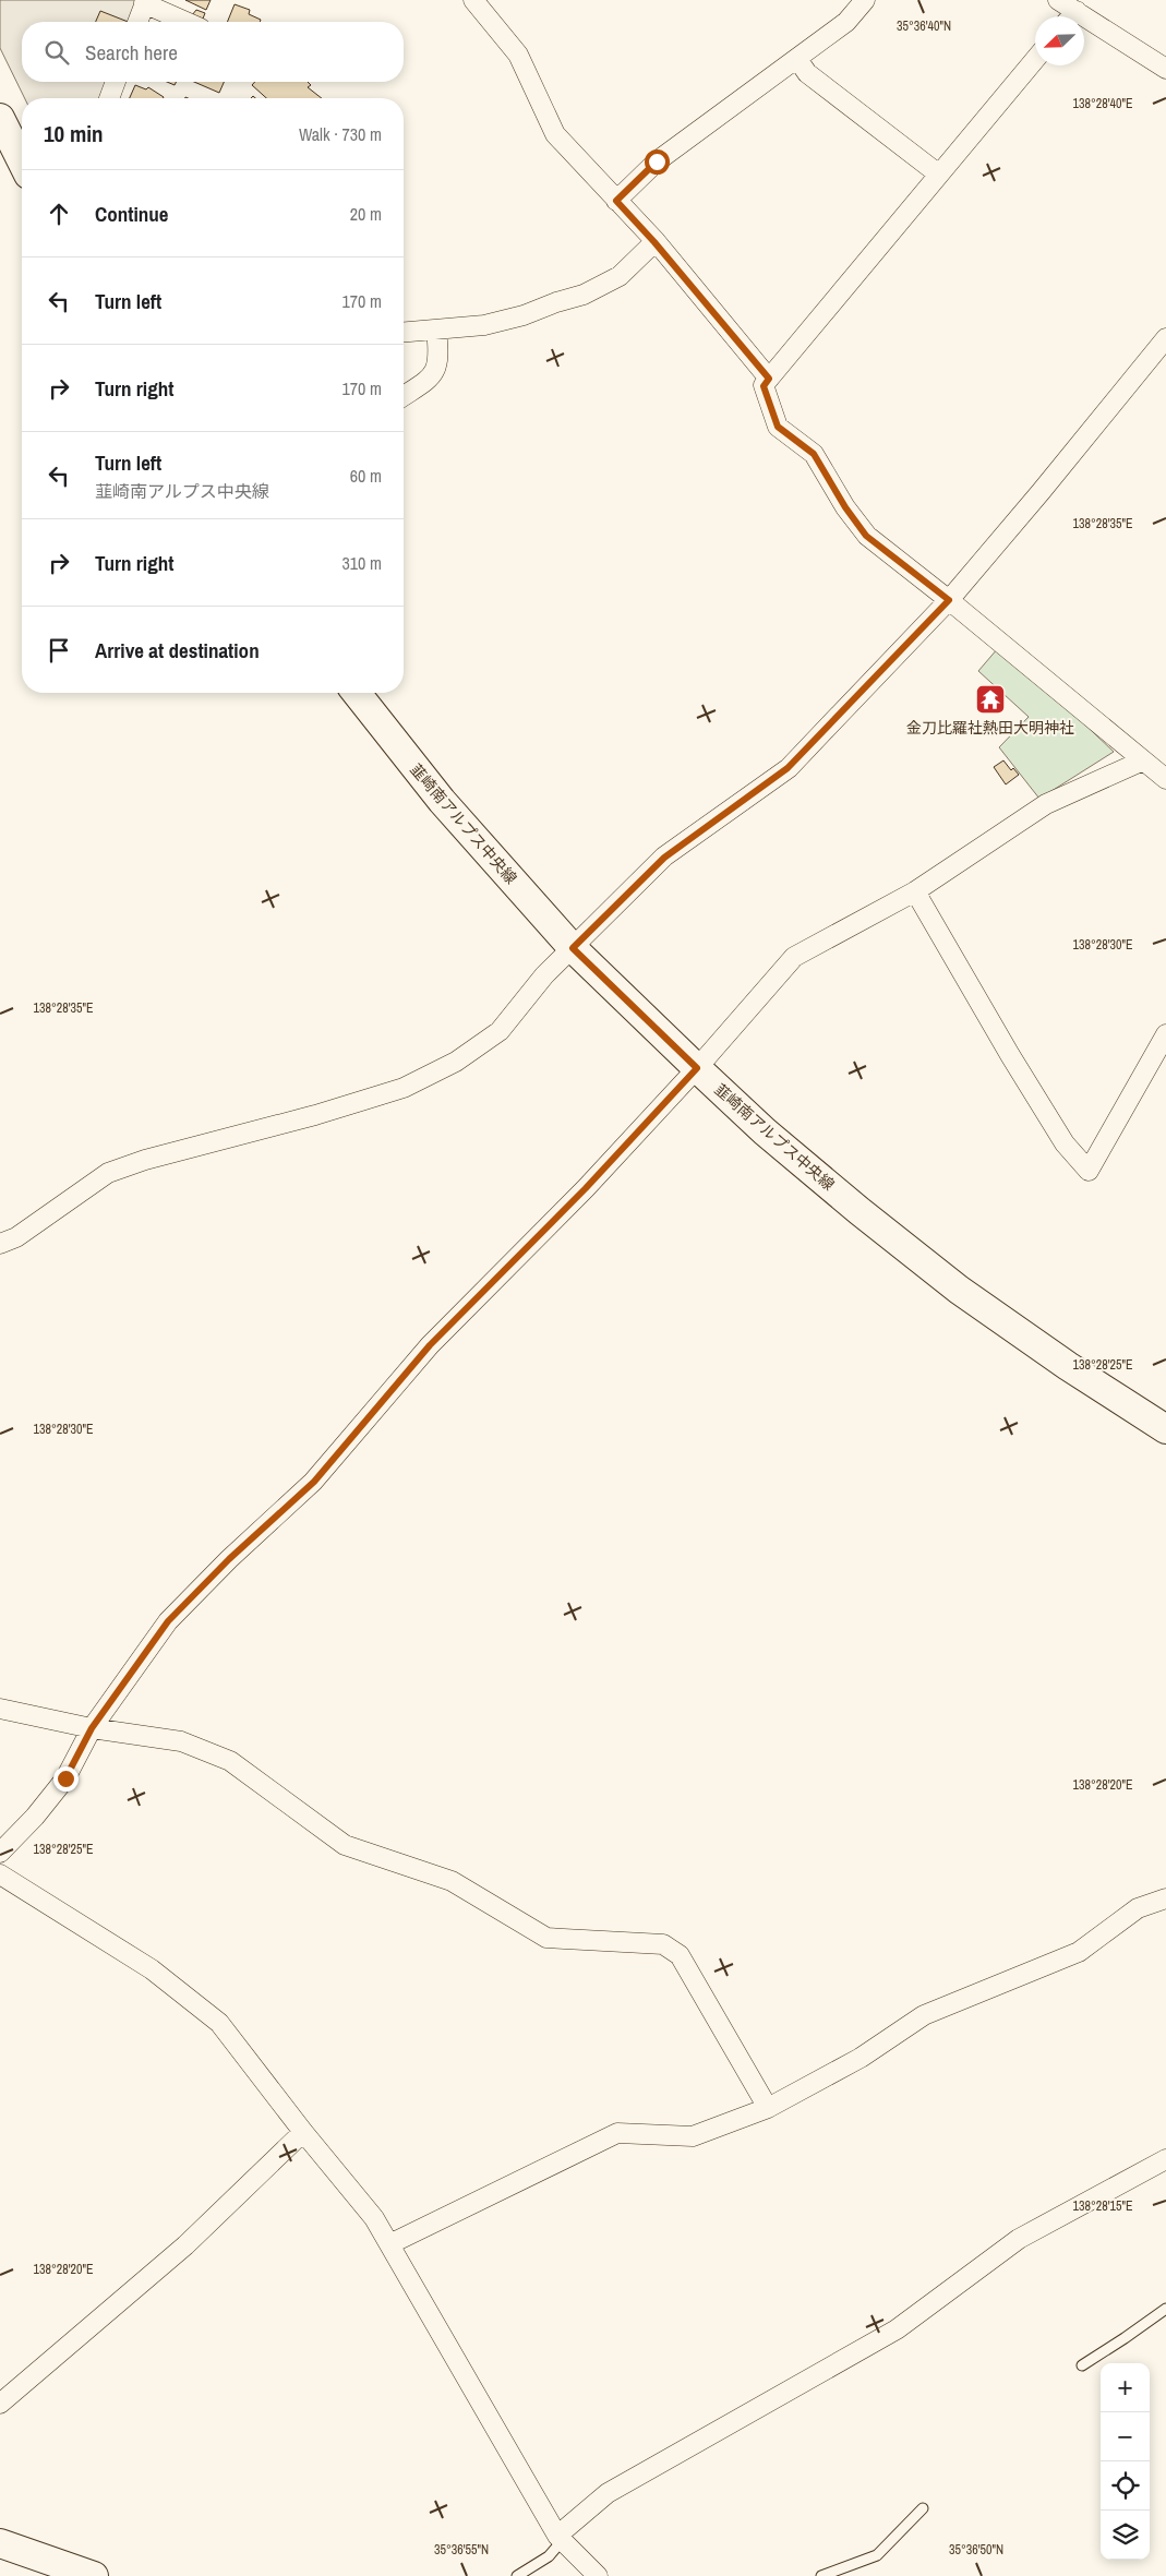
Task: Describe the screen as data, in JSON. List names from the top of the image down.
{
  "streets": {
    "main road": ["韮崎南アルプス中央線"]
  },
  "places": {
    "temple": ["金刀比羅社熱田大明神社"]
  },
  "north": "bottom left",
  "page": {
    "search": "Search here",
    "heading": ["10 min", "Walk · 730 m"],
    "list": [
      ["Continue", "20 m"],
      ["Turn left", "170 m"],
      ["Turn right", "170 m"],
      ["Turn left", "韮崎南アルプス中央線", "60 m"],
      ["Turn right", "310 m"],
      "Arrive at destination"
    ],
    "map_buttons": ["+", "−"]
  },
  "coordinates": [
    "35°36'40\"N",
    "138°28'40\"E",
    "138°28'35\"E",
    "138°28'30\"E",
    "138°28'25\"E",
    "138°28'20\"E",
    "138°28'15\"E",
    "35°36'55\"N",
    "35°36'50\"N"
  ]
}
